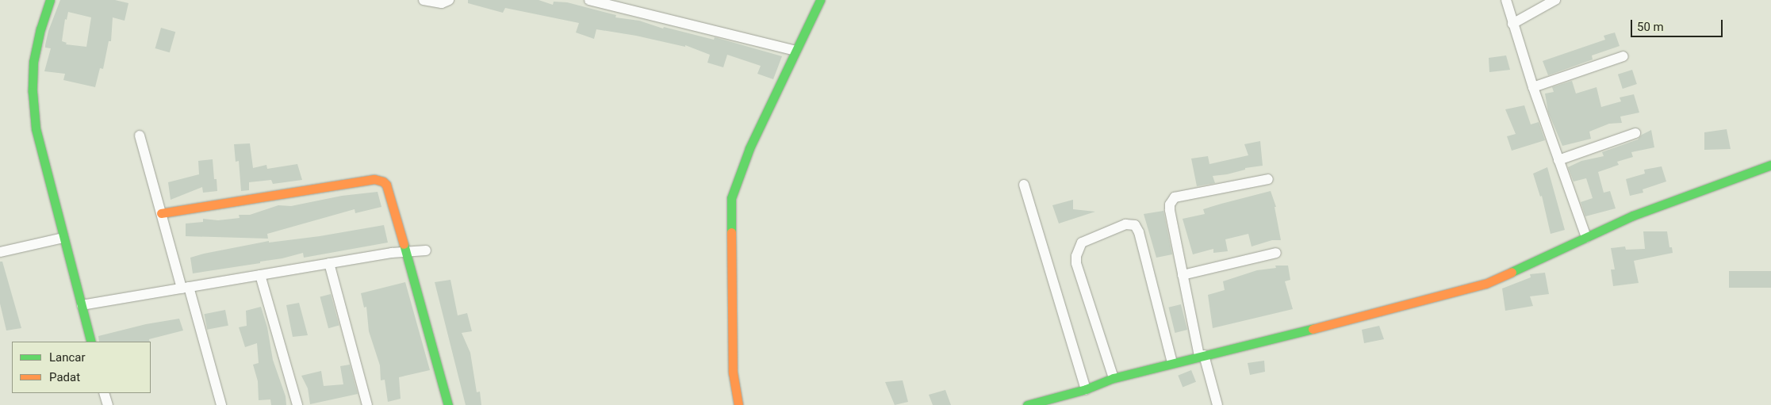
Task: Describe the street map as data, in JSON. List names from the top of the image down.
{
  "legend": ["Lancar", "Padat"],
  "scale_bar": "50 m"
}
